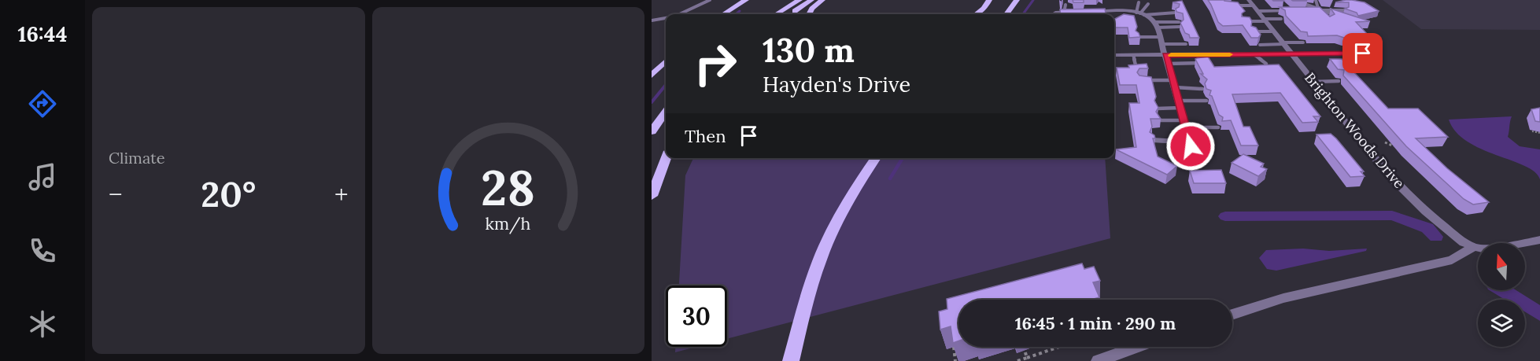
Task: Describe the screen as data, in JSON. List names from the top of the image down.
{
  "streets": {
    "street": ["Brighton Woods Drive"]
  },
  "north": "top",
  "page": {
    "tabs": "16:44",
    "tile": "Climate",
    "turn": ["130 m", "Hayden's Drive"],
    "then": "Then",
    "heat": ["−", "20°", "+"],
    "limit": "30",
    "trip": "16:45 · 1 min · 290 m",
    "gauge": ["28", "km/h"]
  }
}
